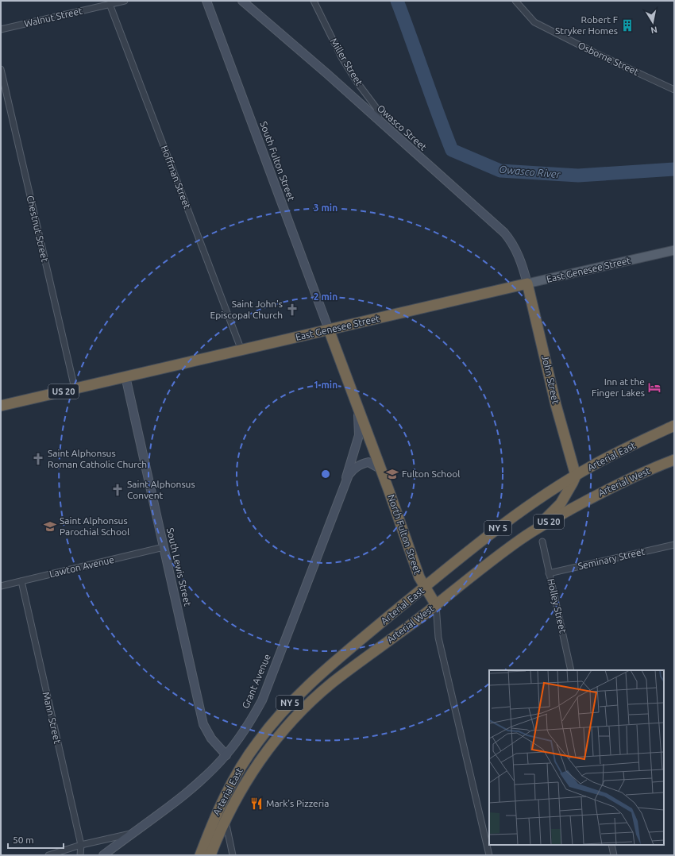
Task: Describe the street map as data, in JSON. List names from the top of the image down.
{
  "streets": {
    "highway": [
      "East Genesee Street",
      "John Street",
      "US 20",
      "Arterial East",
      "Arterial West",
      "NY 5",
      "North Fulton Street"
    ],
    "street": [
      "Walnut Street",
      "Osborne Street",
      "Miller Street",
      "Owasco Street",
      "South Fulton Street",
      "Hoffman Street",
      "Chestnut Street",
      "Seminary Street",
      "Lawton Avenue",
      "South Lewis Street",
      "Holley Street",
      "Grant Avenue",
      "Mann Street"
    ]
  },
  "crossings": [
    ["Walnut Street", "Hoffman Street"],
    ["Miller Street", "Owasco Street"],
    ["Owasco Street", "East Genesee Street"],
    ["Owasco Street", "John Street"],
    ["South Fulton Street", "East Genesee Street"],
    ["South Fulton Street", "North Fulton Street"],
    ["Hoffman Street", "East Genesee Street"],
    ["Chestnut Street", "East Genesee Street"],
    ["East Genesee Street", "John Street"],
    ["East Genesee Street", "North Fulton Street"],
    ["East Genesee Street", "South Lewis Street"],
    ["John Street", "Arterial East"],
    ["Arterial East", "North Fulton Street"],
    ["Arterial West", "North Fulton Street"],
    ["Seminary Street", "Holley Street"],
    ["Lawton Avenue", "South Lewis Street"],
    ["Lawton Avenue", "Mann Street"],
    ["South Lewis Street", "Grant Avenue"],
    ["Grant Avenue", "Mann Street"]
  ],
  "water": ["Owasco River"],
  "places": {
    "building": ["Robert F Stryker Homes"],
    "church": ["Saint John's Episcopal Church", "Saint Alphonsus Roman Catholic Church", "Saint Alphonsus Convent"],
    "hotel": ["Inn at the Finger Lakes"],
    "school or university": ["Fulton School", "Saint Alphonsus Parochial School"],
    "restaurant": ["Mark's Pizzeria"]
  },
  "scale_bar": "50 m",
  "north": "bottom",
  "rings": ["3 min", "2 min", "1 min"]
}
